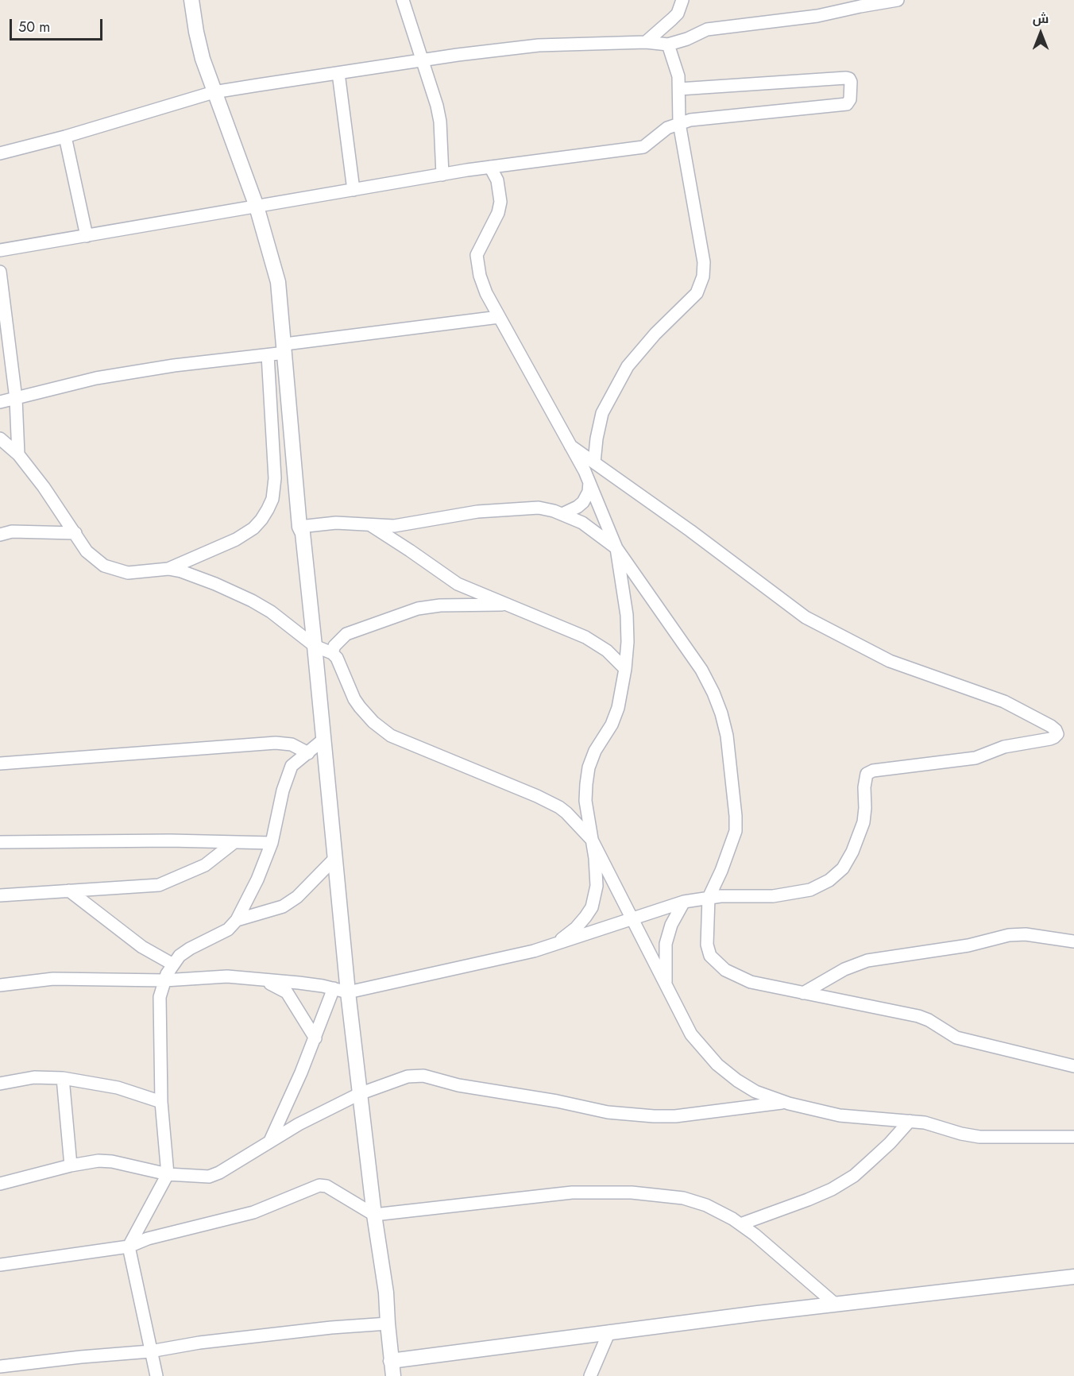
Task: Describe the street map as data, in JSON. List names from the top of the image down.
{
  "scale_bar": "50 m",
  "north": "top"
}
